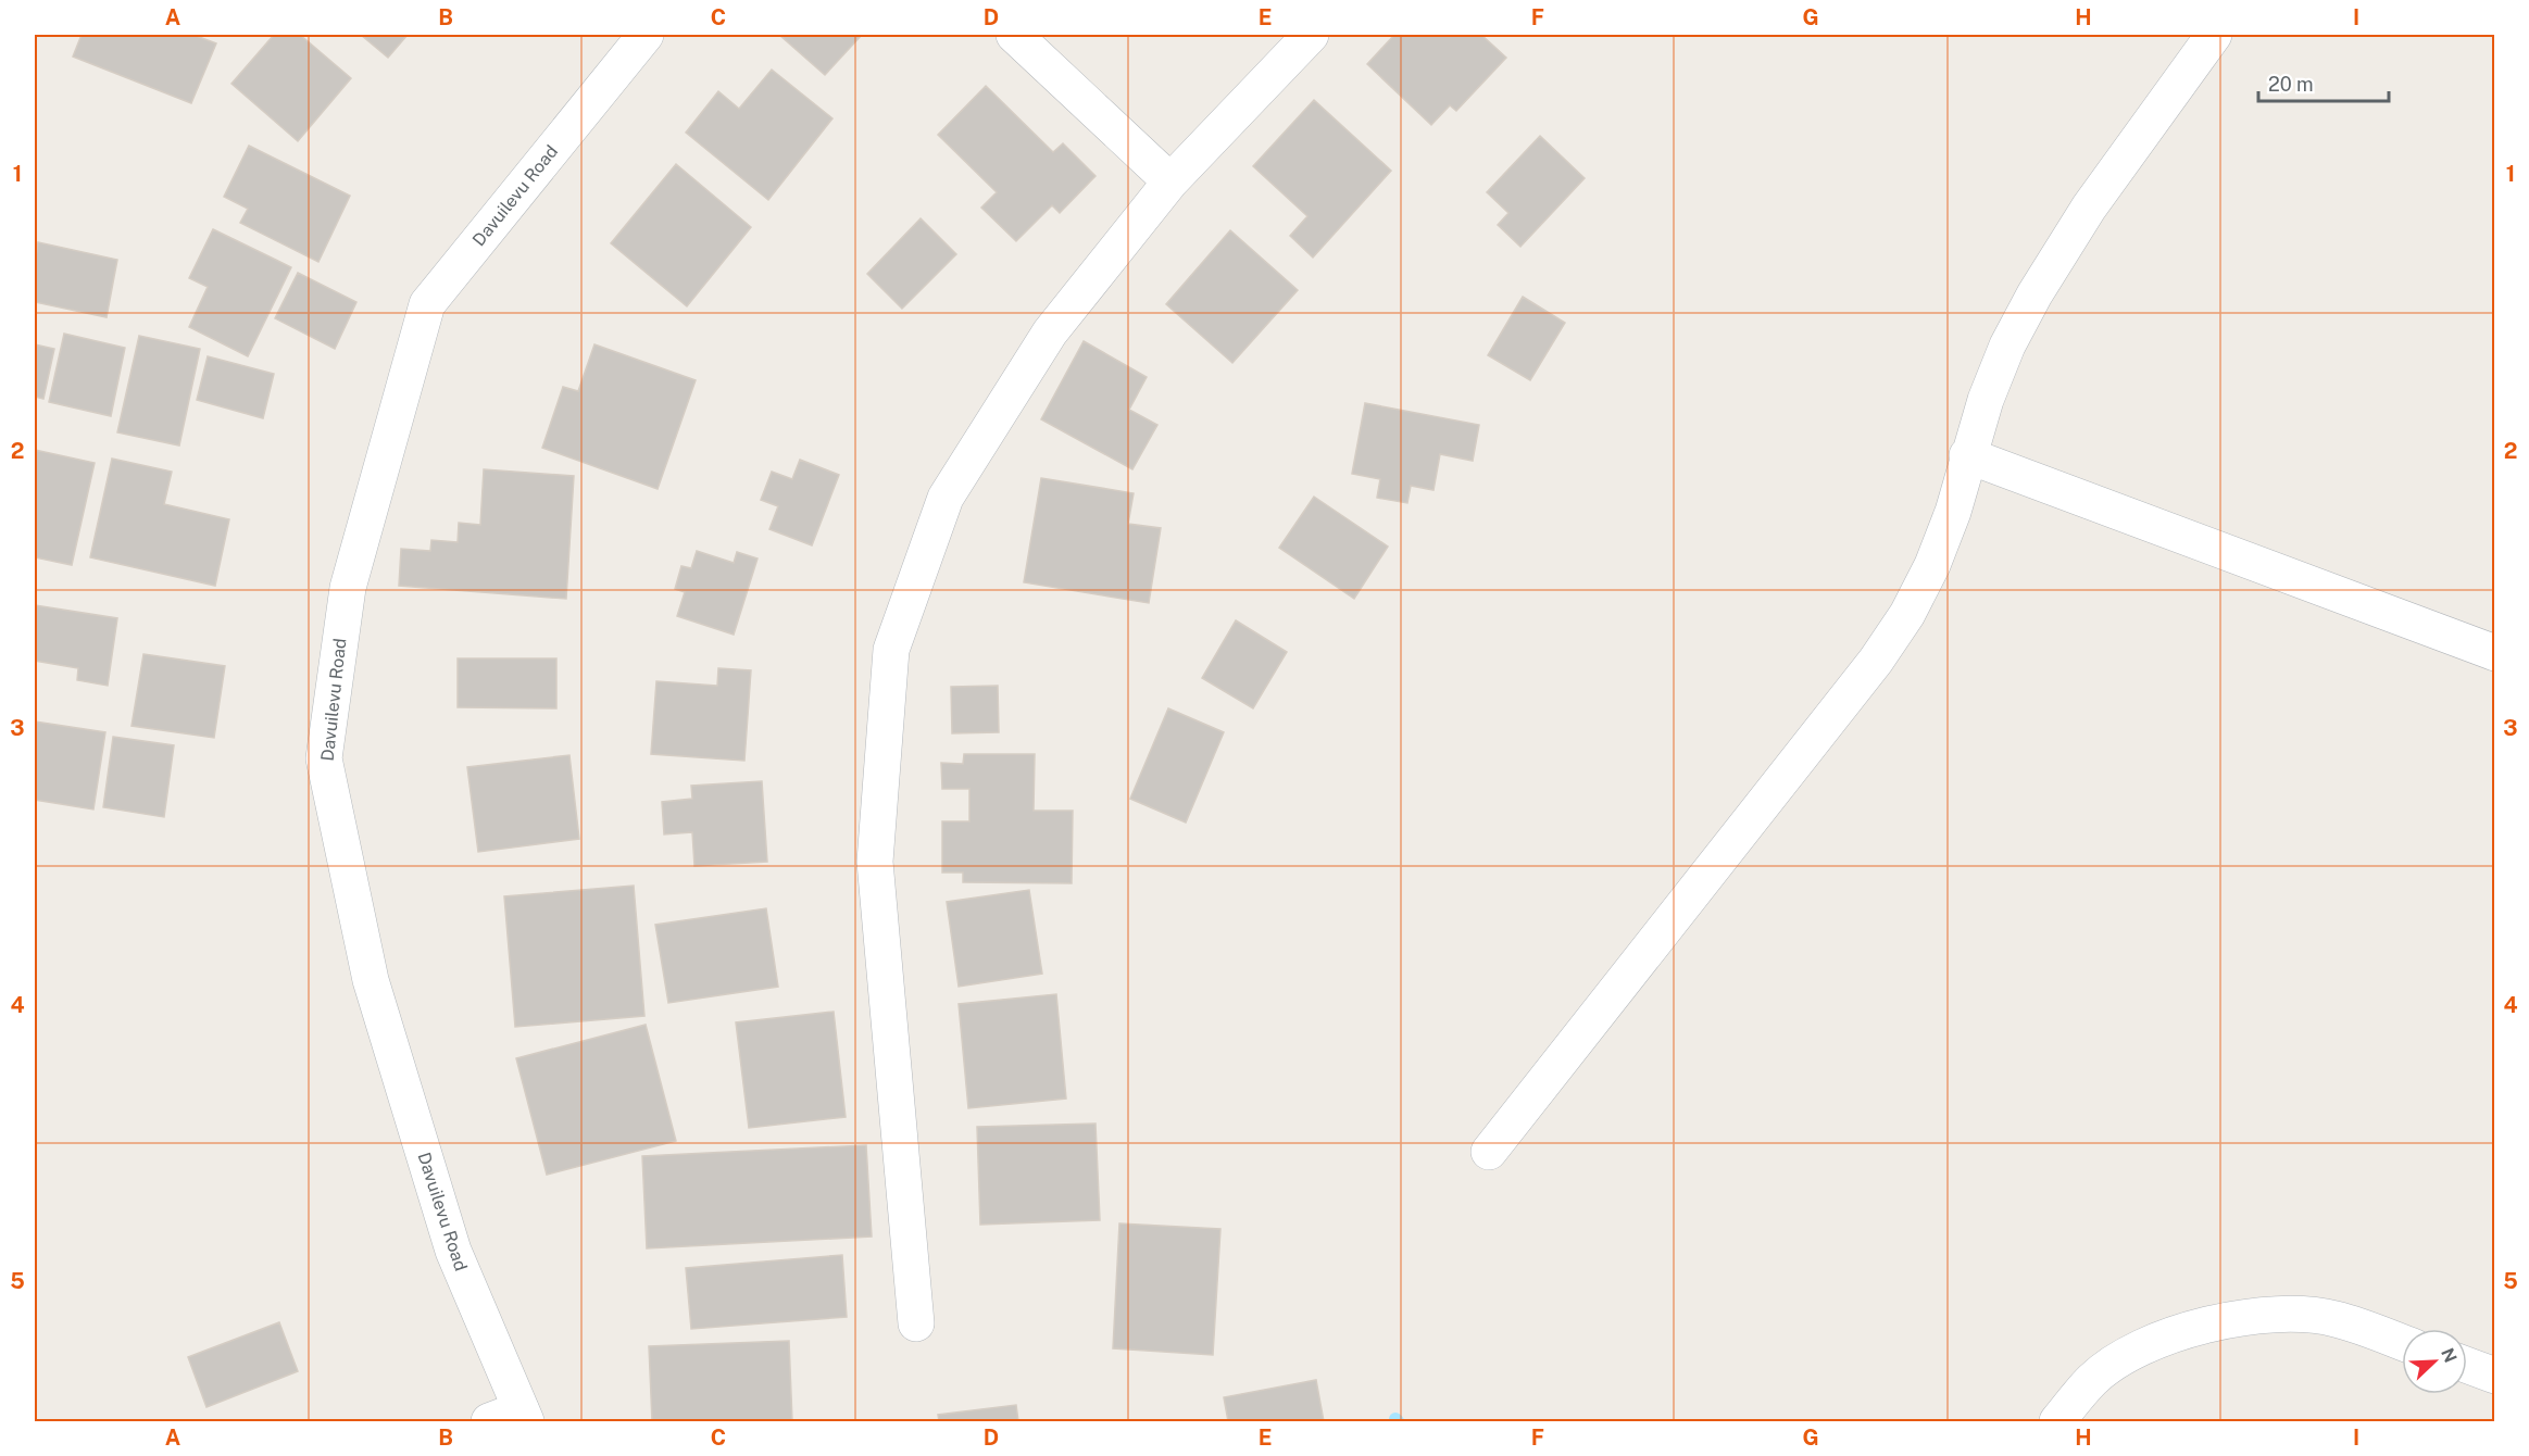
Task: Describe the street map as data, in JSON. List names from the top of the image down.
{
  "streets": {
    "street": ["Davuilevu Road"]
  },
  "scale_bar": "20 m",
  "north": "top right",
  "grid": {
    "columns": [
      "A",
      "B",
      "C",
      "D",
      "E",
      "F",
      "G",
      "H",
      "I"
    ],
    "rows": [
      "1",
      "2",
      "3",
      "4",
      "5"
    ]
  }
}
